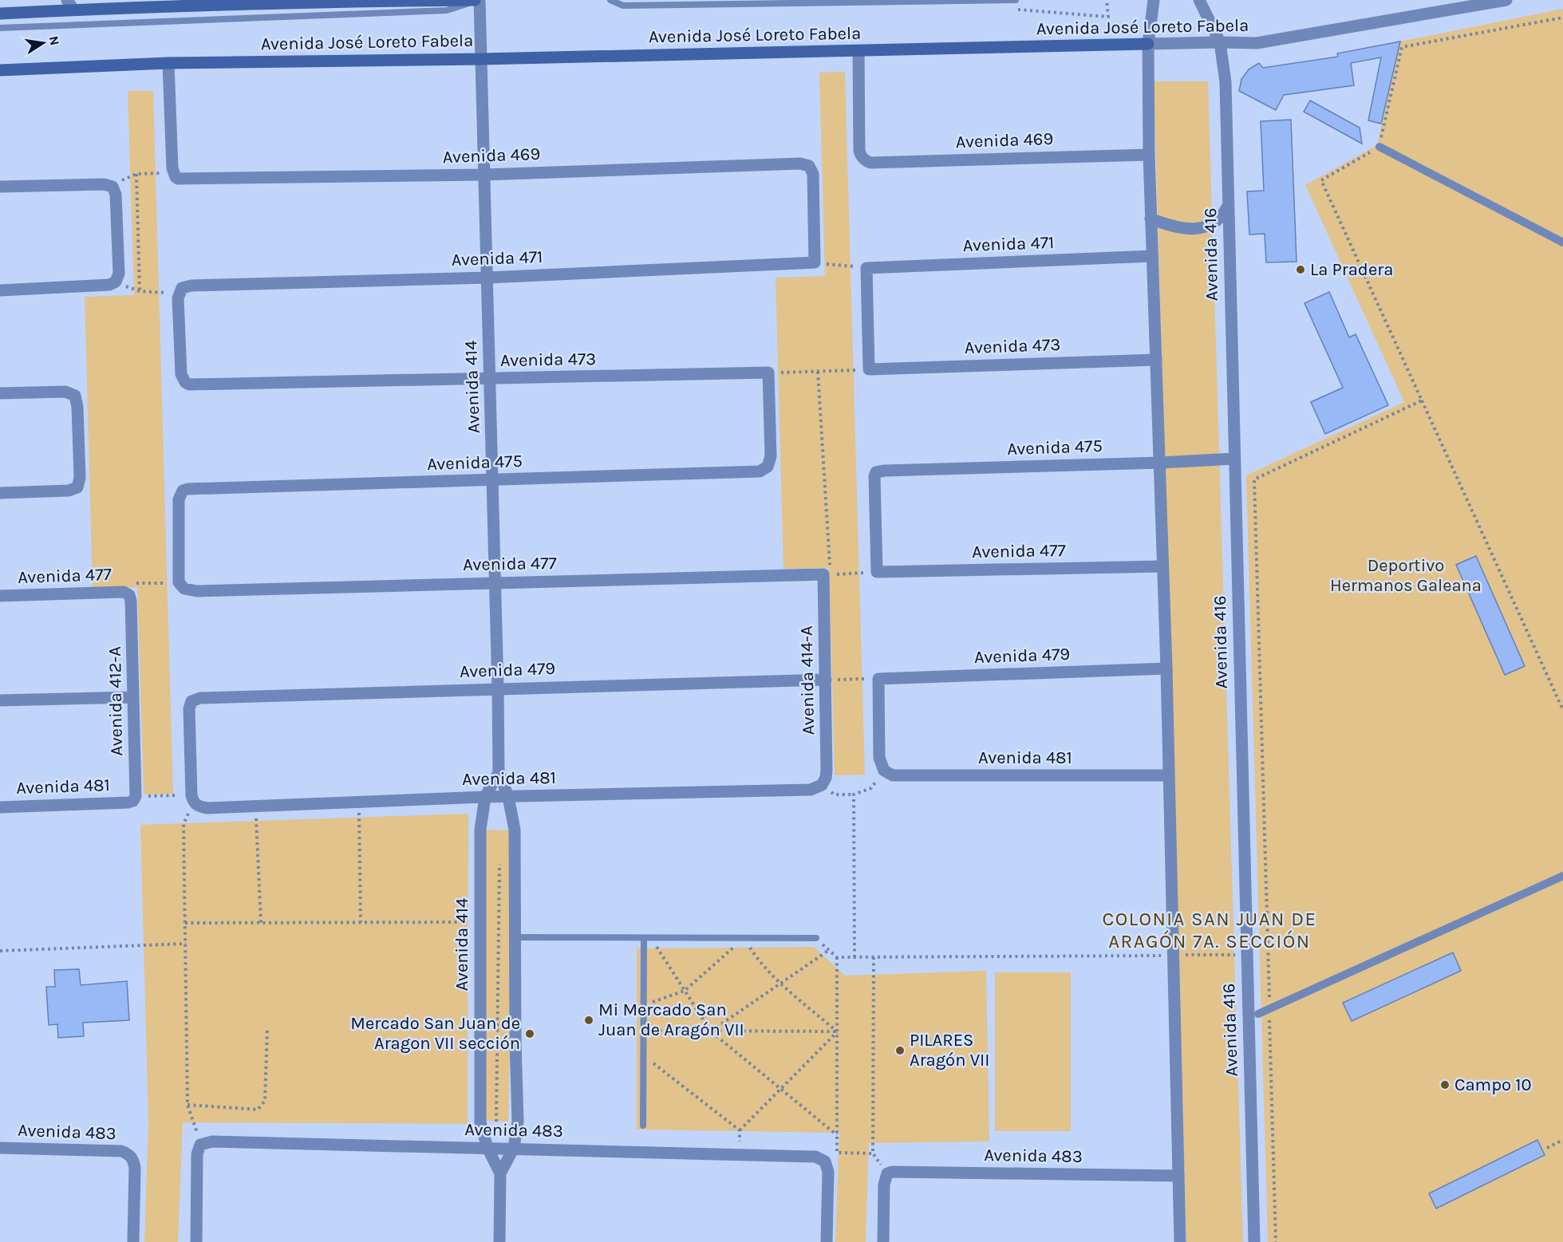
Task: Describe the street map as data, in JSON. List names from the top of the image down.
{
  "streets": {
    "main road": ["Avenida José Loreto Fabela"],
    "street": [
      "Avenida 469",
      "Avenida 471",
      "Avenida 416",
      "Avenida 473",
      "Avenida 414",
      "Avenida 475",
      "Avenida 477",
      "Avenida 479",
      "Avenida 414-A",
      "Avenida 412-A",
      "Avenida 481",
      "Avenida 483"
    ]
  },
  "crossings": [
    ["Avenida José Loreto Fabela", "Avenida 469"],
    ["Avenida José Loreto Fabela", "Avenida 416"],
    ["Avenida José Loreto Fabela", "Avenida 414"],
    ["Avenida 469", "Avenida 471"],
    ["Avenida 469", "Avenida 414"],
    ["Avenida 471", "Avenida 473"],
    ["Avenida 471", "Avenida 414"],
    ["Avenida 416", "Avenida 475"],
    ["Avenida 473", "Avenida 414"],
    ["Avenida 473", "Avenida 475"],
    ["Avenida 414", "Avenida 475"],
    ["Avenida 414", "Avenida 477"],
    ["Avenida 414", "Avenida 479"],
    ["Avenida 414", "Avenida 481"],
    ["Avenida 414", "Avenida 483"],
    ["Avenida 475", "Avenida 477"],
    ["Avenida 477", "Avenida 414-A"],
    ["Avenida 477", "Avenida 412-A"],
    ["Avenida 479", "Avenida 414-A"],
    ["Avenida 479", "Avenida 481"],
    ["Avenida 414-A", "Avenida 481"],
    ["Avenida 412-A", "Avenida 481"]
  ],
  "districts": ["COLONIA SAN JUAN DE ARAGÓN 7A. SECCIÓN"],
  "parks": ["Deportivo Hermanos Galeana"],
  "places": [
    "La Pradera",
    "Mi Mercado San Juan de Aragón VII",
    "Mercado San Juan de Aragon VII sección",
    "PILARES Aragón VII",
    "Campo 10"
  ],
  "north": "right"
}
